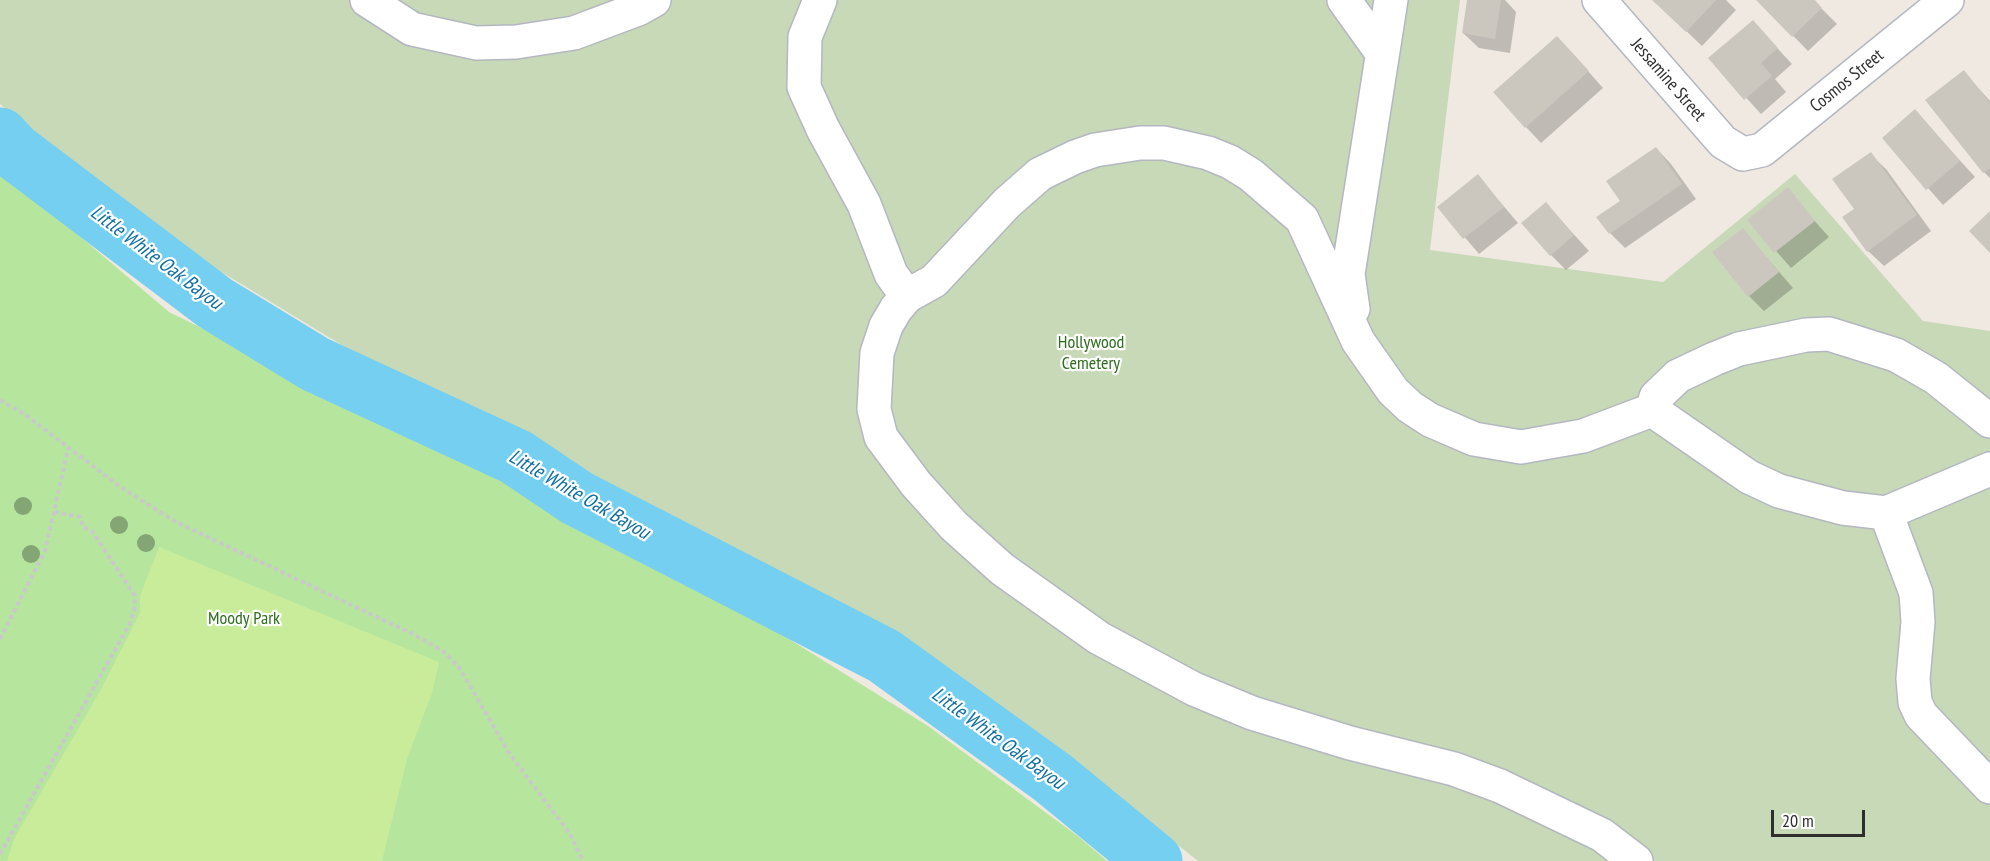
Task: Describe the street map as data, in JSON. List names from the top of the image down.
{
  "streets": {
    "street": ["Jessamine Street", "Cosmos Street"]
  },
  "crossings": [
    ["Jessamine Street", "Cosmos Street"]
  ],
  "water": ["Little White Oak Bayou"],
  "parks": ["Hollywood Cemetery", "Moody Park"],
  "scale_bar": "20 m"
}
